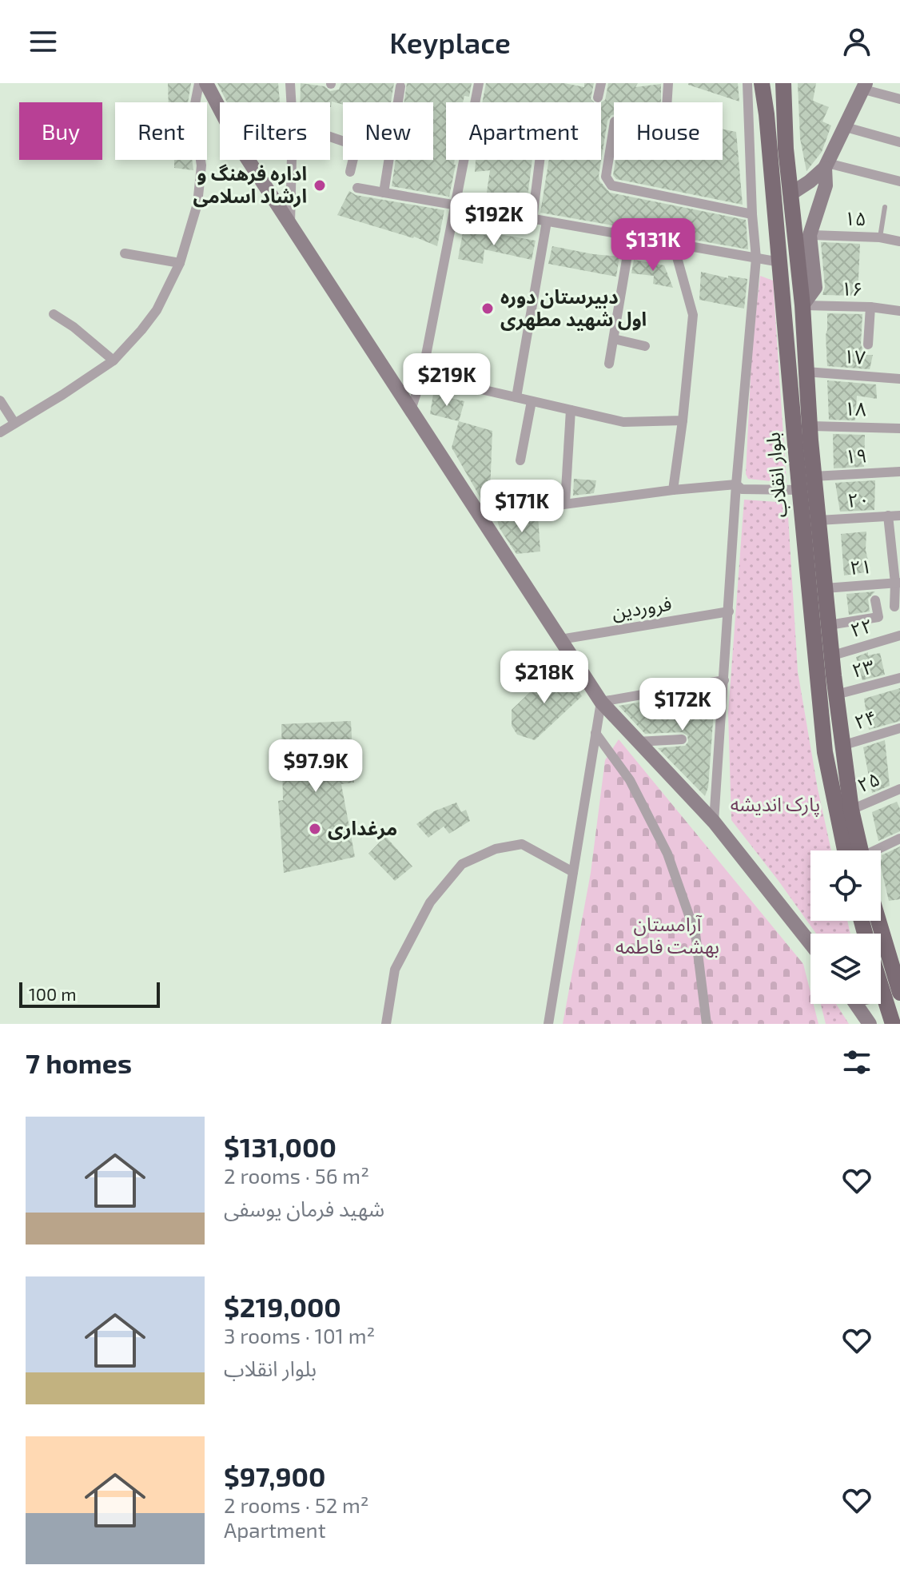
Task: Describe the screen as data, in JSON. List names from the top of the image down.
{
  "streets": {
    "main road": ["بلوار انقلاب"],
    "street": [
      "۱۵",
      "۱۶",
      "۱۷",
      "۱۸",
      "۱۹",
      "۲۰",
      "۲۱",
      "فروردین",
      "۲۲",
      "۲۳",
      "۲۴",
      "۲۵"
    ]
  },
  "crossings": [
    ["۱۶", "بلوار انقلاب"],
    ["۱۷", "بلوار انقلاب"],
    ["۱۸", "بلوار انقلاب"],
    ["۱۹", "بلوار انقلاب"],
    ["بلوار انقلاب", "۲۰"],
    ["بلوار انقلاب", "۲۱"],
    ["بلوار انقلاب", "۲۲"],
    ["بلوار انقلاب", "۲۳"],
    ["بلوار انقلاب", "۲۴"],
    ["بلوار انقلاب", "۲۵"]
  ],
  "parks": ["پارک اندیشه", "آرامستان بهشت فاطمه"],
  "places": ["اداره فرهنگ و ارشاد اسلامی", "دبیرستان دوره اول شهید مطهری", "مرغداری"],
  "scale_bar": "100 m",
  "page": {
    "header": "Keyplace",
    "chip": [
      "Buy",
      "Rent",
      "Filters",
      "New",
      "Apartment",
      "House"
    ],
    "price": [
      "$192K",
      "$131K",
      "$219K",
      "$171K",
      "$218K",
      "$172K",
      "$97.9K"
    ],
    "scale": "100 m",
    "heading": "7 homes",
    "list": [
      {
        "name": "$131,000",
        "note": "2 rooms · 56 m² · شهید فرمان یوسفی"
      },
      {
        "name": "$219,000",
        "note": "3 rooms · 101 m² · بلوار انقلاب"
      },
      {
        "name": "$97,900",
        "note": "2 rooms · 52 m² · Apartment"
      }
    ]
  }
}
